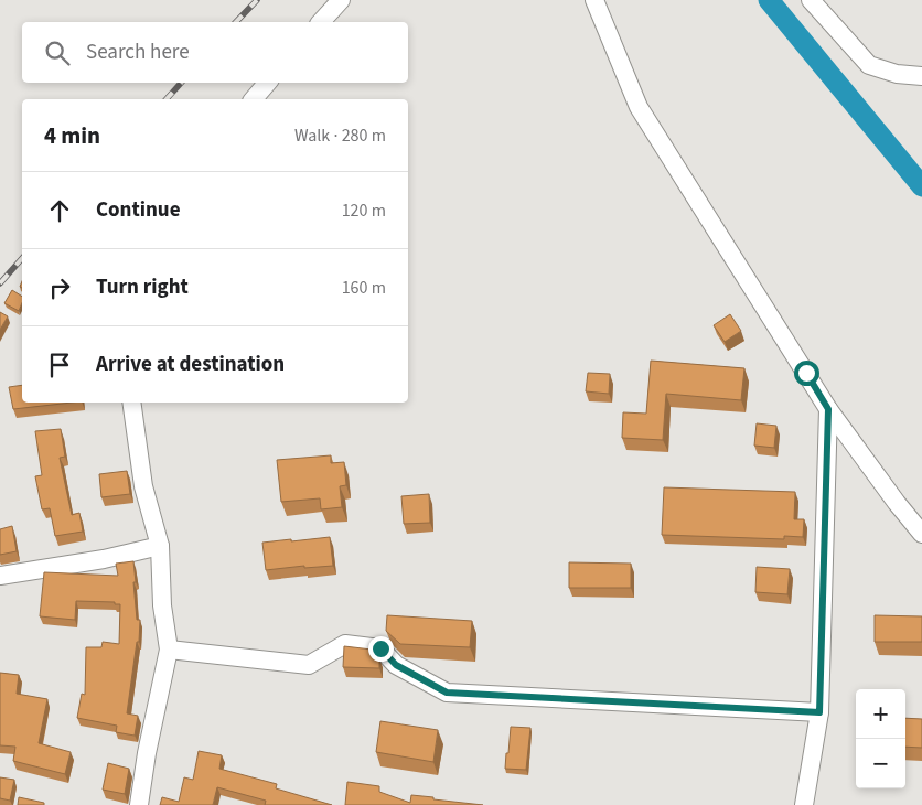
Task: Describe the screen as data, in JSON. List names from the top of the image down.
{
  "page": {
    "search": "Search here",
    "heading": ["4 min", "Walk · 280 m"],
    "list": [
      ["Continue", "120 m"],
      ["Turn right", "160 m"],
      "Arrive at destination"
    ],
    "map_buttons": ["+", "−"]
  }
}
